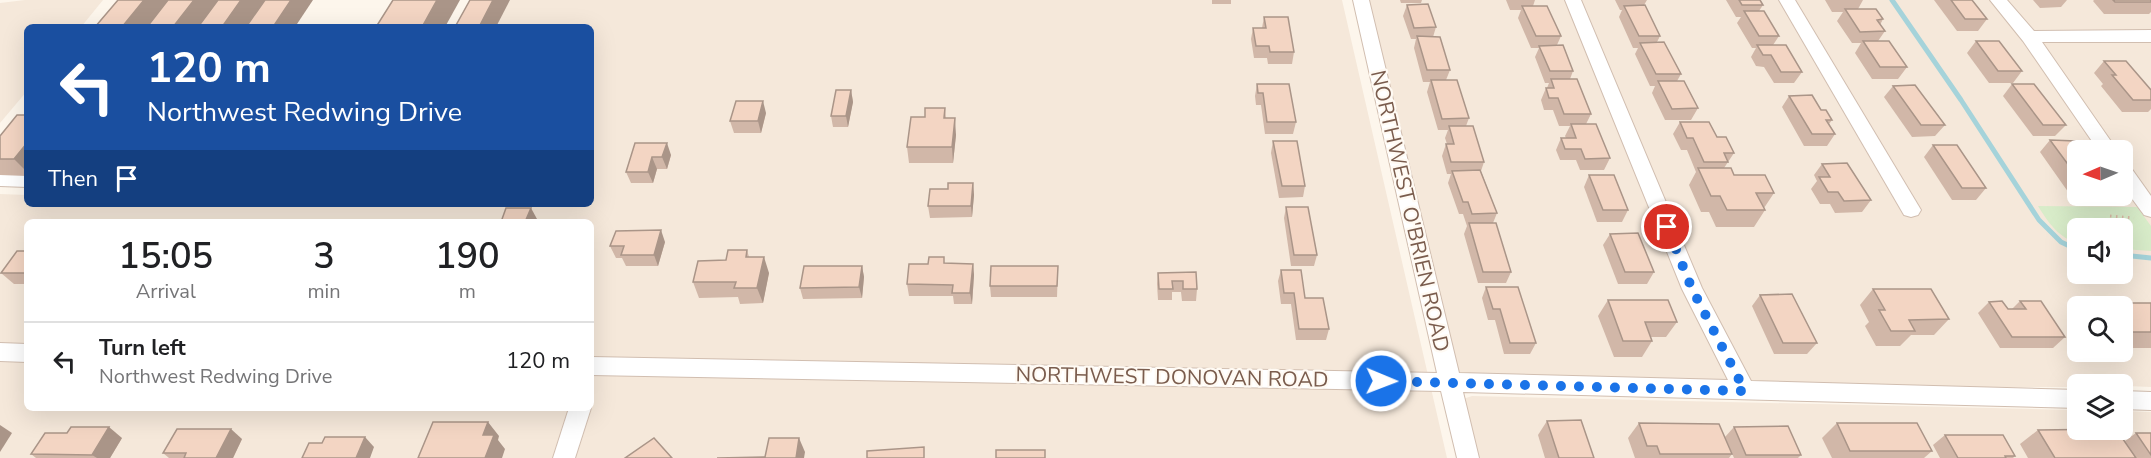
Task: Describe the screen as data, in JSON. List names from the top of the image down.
{
  "streets": {
    "street": ["NORTHWEST O'BRIEN ROAD", "NORTHWEST DONOVAN ROAD"]
  },
  "crossings": [
    ["NORTHWEST O'BRIEN ROAD", "NORTHWEST DONOVAN ROAD"]
  ],
  "north": "left",
  "page": {
    "turn": ["120 m", "Northwest Redwing Drive"],
    "then": "Then",
    "eta": [
      "15:05",
      "Arrival",
      "3",
      "min",
      "190",
      "m"
    ],
    "list": [
      {
        "name": "Turn left",
        "note": "Northwest Redwing Drive",
        "value": "120 m"
      }
    ]
  }
}
